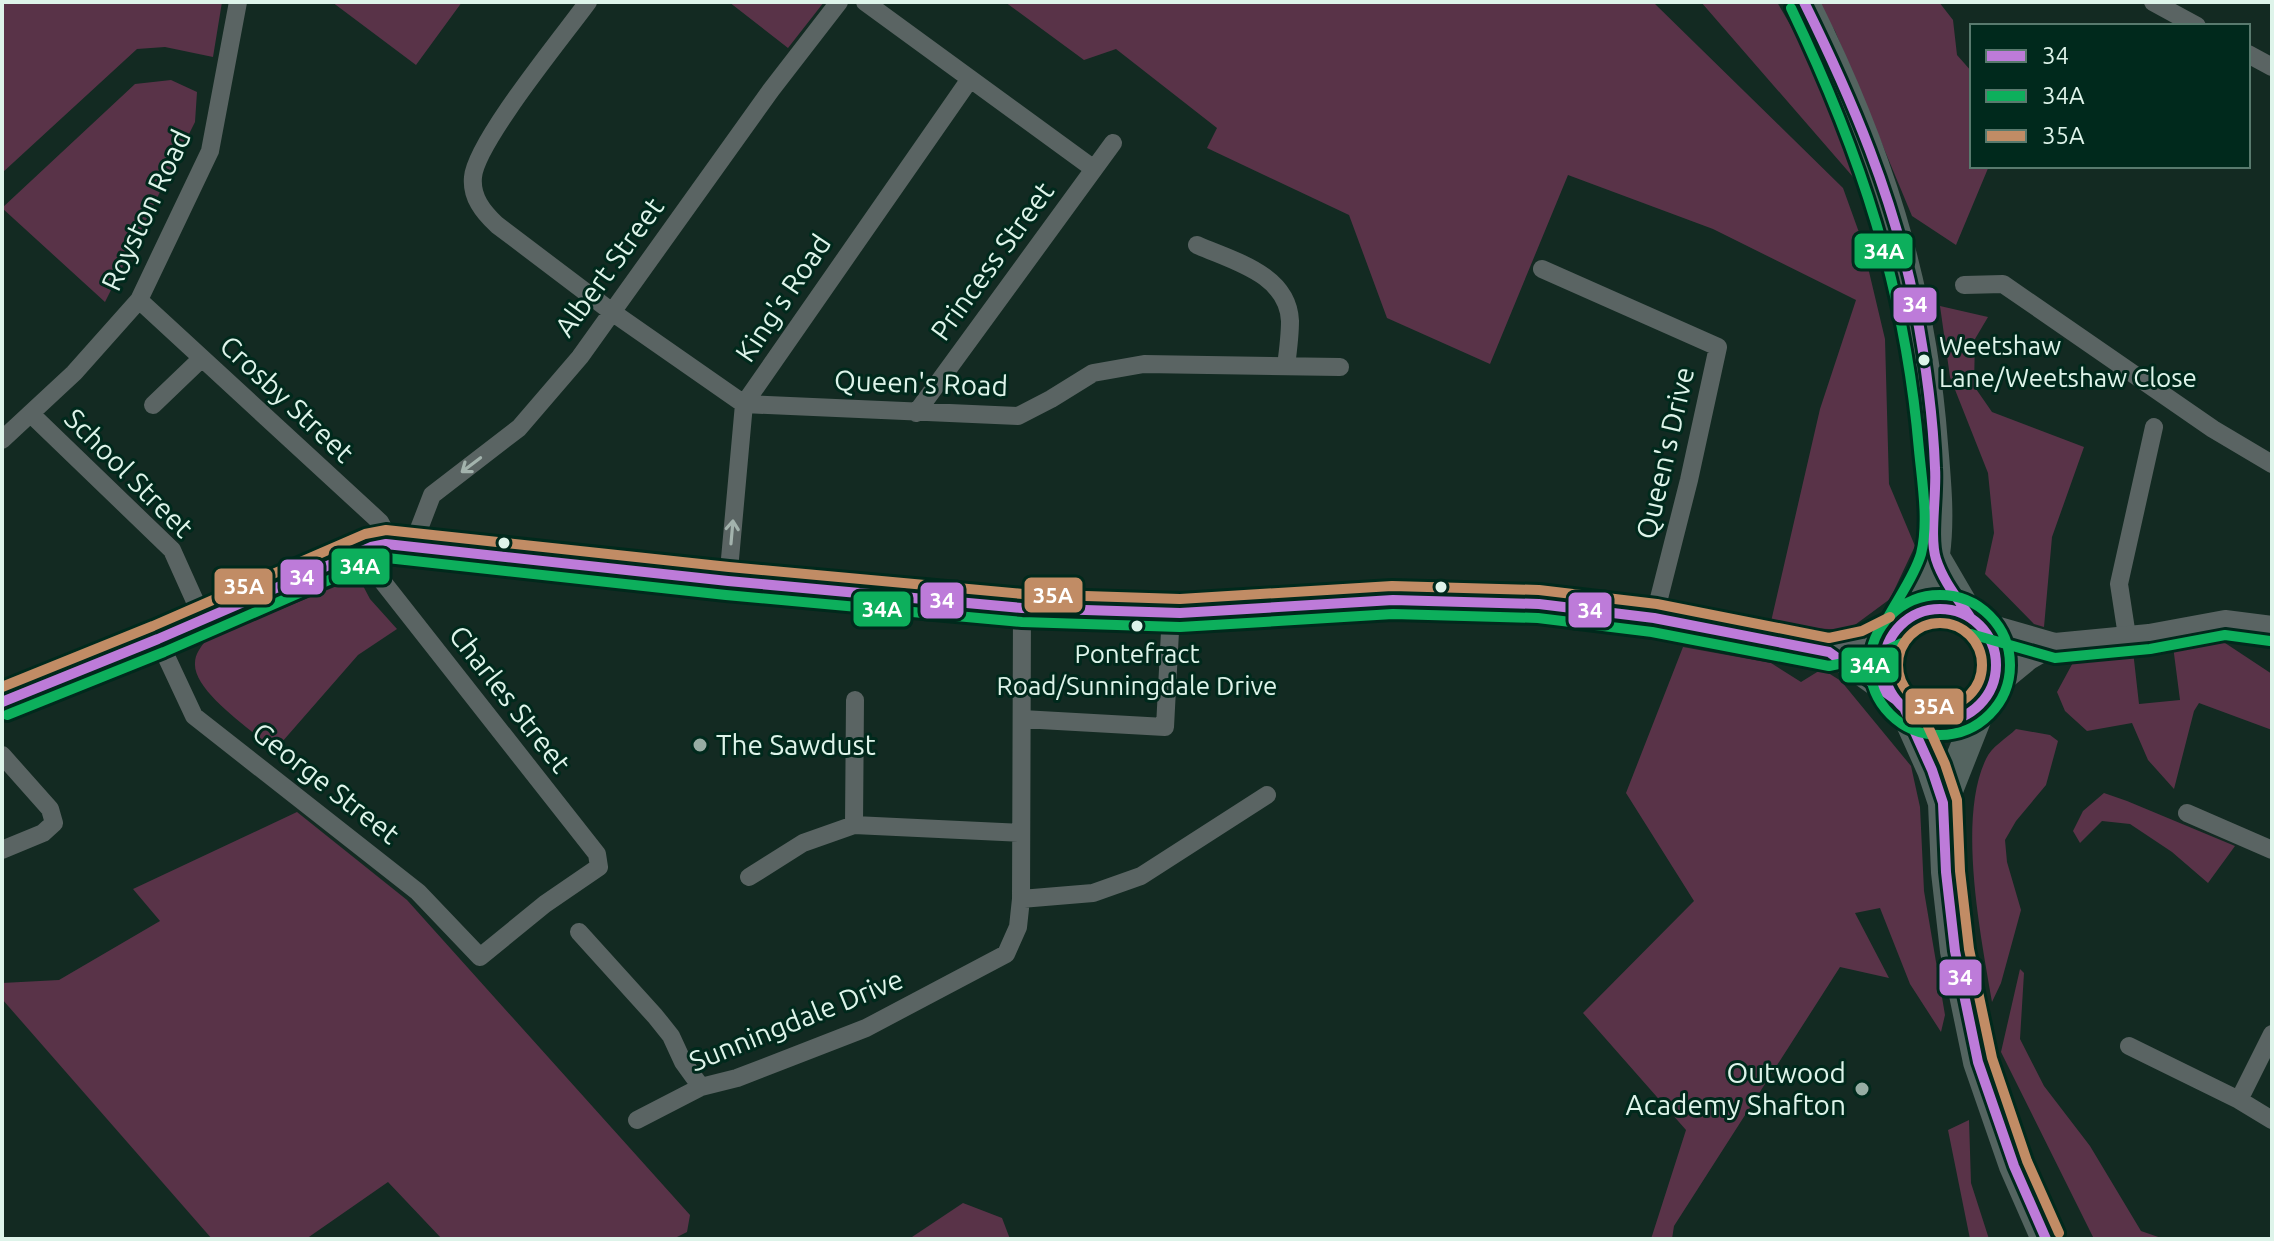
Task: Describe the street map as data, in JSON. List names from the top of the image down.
{
  "streets": {
    "street": [
      "Royston Road",
      "Princess Street",
      "Albert Street",
      "King's Road",
      "Queen's Road",
      "Crosby Street",
      "Queen's Drive",
      "School Street",
      "Charles Street",
      "George Street",
      "Sunningdale Drive"
    ]
  },
  "crossings": [
    ["Royston Road", "Crosby Street"],
    ["Royston Road", "School Street"],
    ["Princess Street", "Queen's Road"],
    ["King's Road", "Queen's Road"],
    ["Crosby Street", "Charles Street"],
    ["Charles Street", "George Street"]
  ],
  "one_way": ["Albert Street"],
  "places": [
    "Weetshaw Lane/Weetshaw Close",
    "Pontefract Road/Sunningdale Drive",
    "The Sawdust",
    "Outwood Academy Shafton"
  ],
  "lines": ["transit line 34", "transit line 34A", "transit line 35A"],
  "legend": ["34", "34A", "35A"]
}
